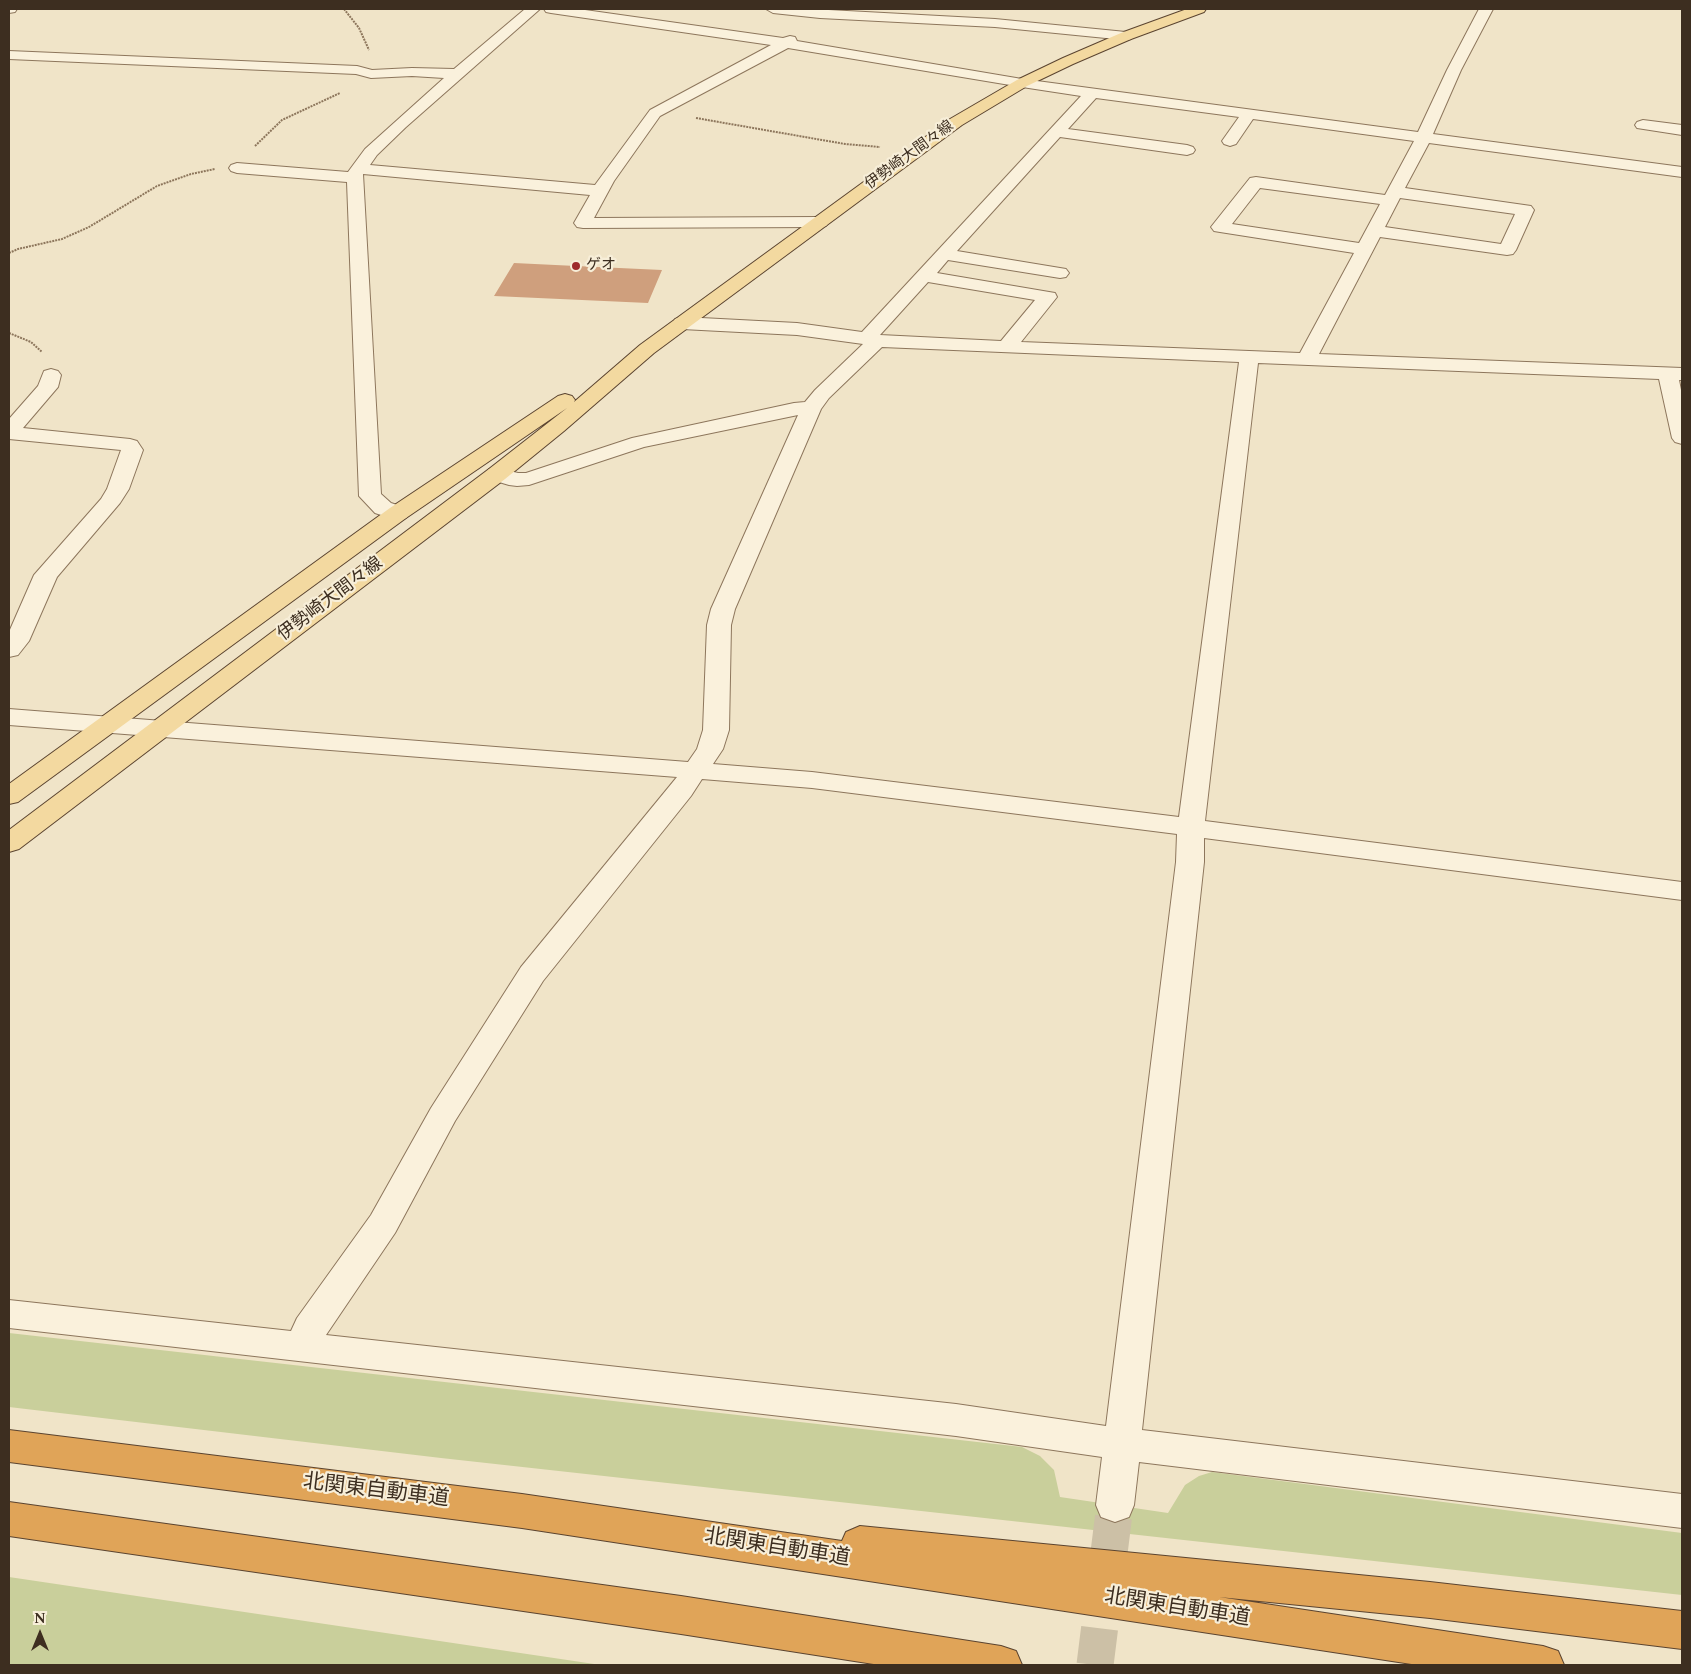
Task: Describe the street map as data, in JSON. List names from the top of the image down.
{
  "streets": {
    "highway": ["北関東自動車道"],
    "main road": ["伊勢崎大間々線"]
  },
  "places": ["ゲオ"],
  "north": "top"
}
